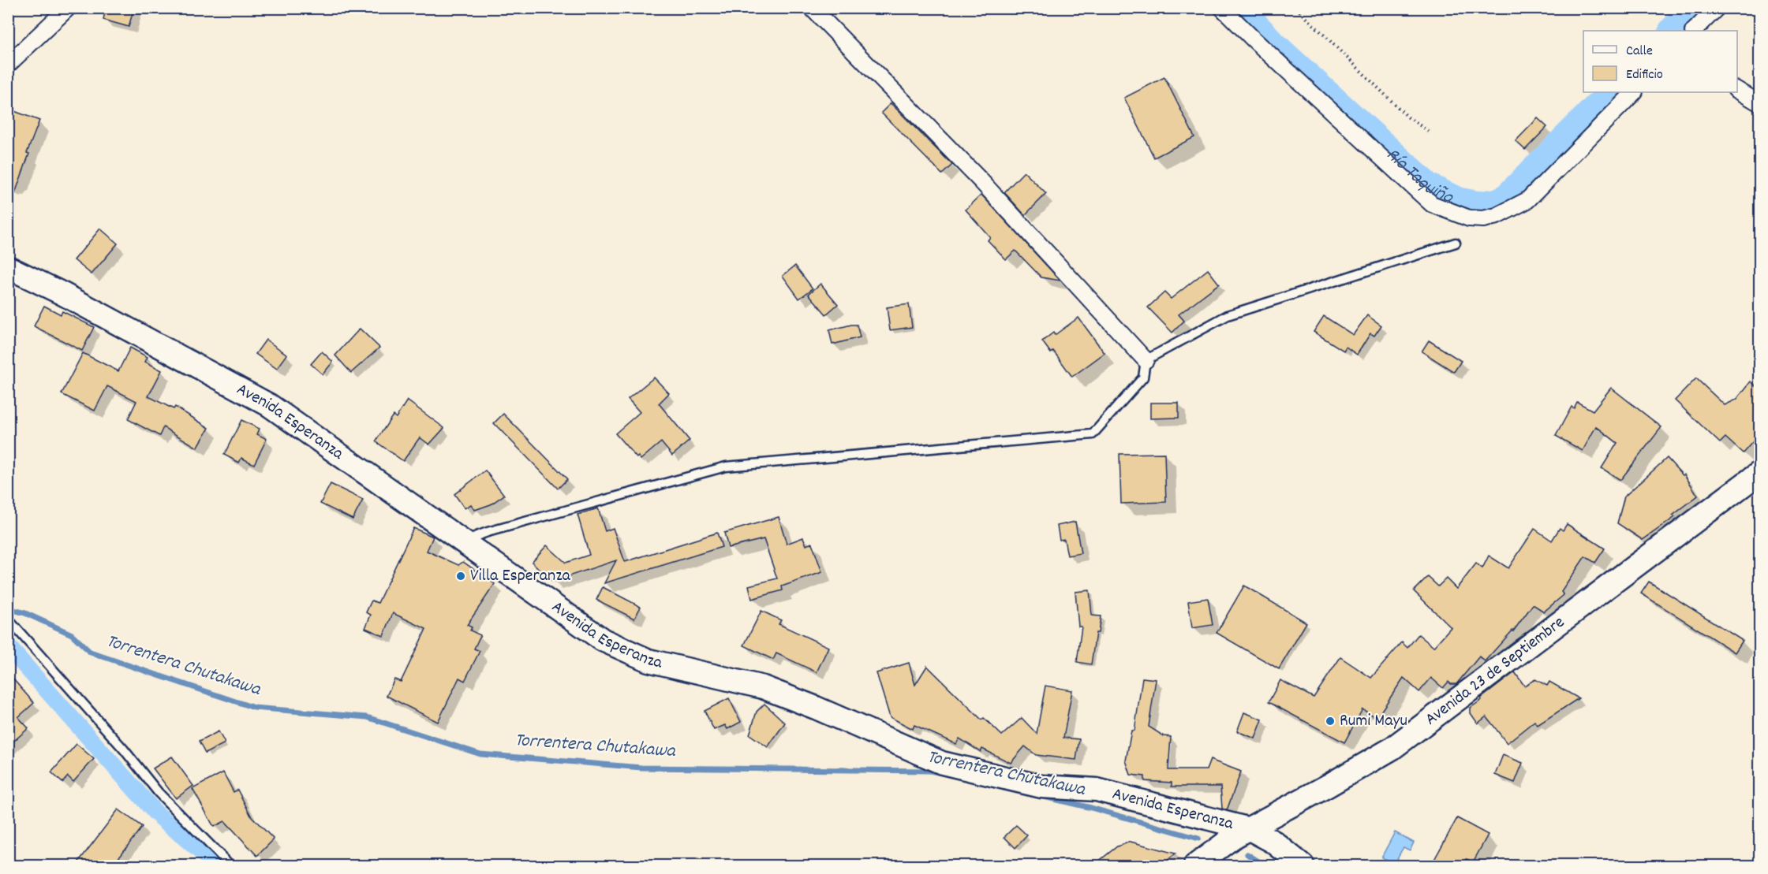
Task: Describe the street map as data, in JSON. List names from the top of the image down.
{
  "streets": {
    "main road": ["Avenida Esperanza", "Avenida 23 de Septiembre"]
  },
  "crossings": [
    ["Avenida Esperanza", "Avenida 23 de Septiembre"]
  ],
  "water": ["Río Taquiña", "Torrentera Chutakawa"],
  "places": ["Villa Esperanza", "Rumi Mayu"],
  "legend": ["Calle", "Edificio"]
}
